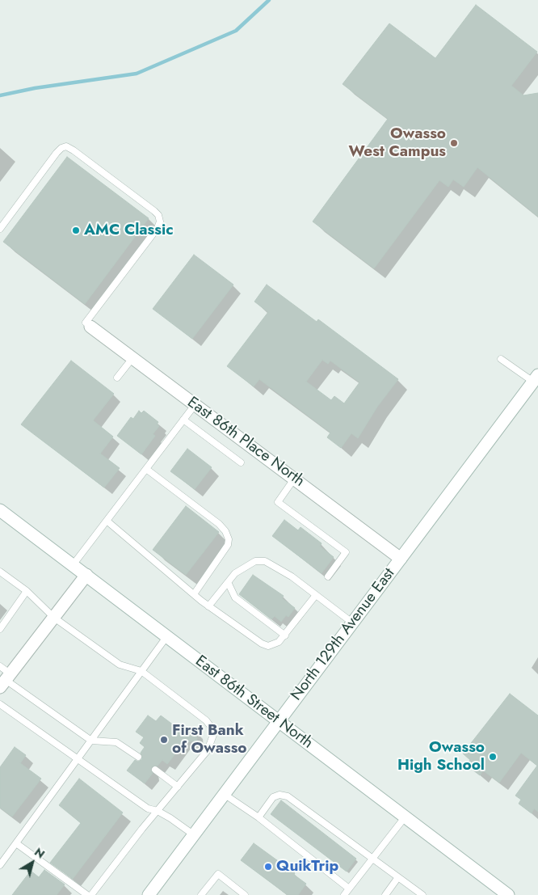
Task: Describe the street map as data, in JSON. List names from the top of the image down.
{
  "streets": {
    "main road": ["East 86th Place North", "North 129th Avenue East", "East 86th Street North"]
  },
  "crossings": [
    ["East 86th Place North", "North 129th Avenue East"],
    ["North 129th Avenue East", "East 86th Street North"]
  ],
  "places": [
    "Owasso West Campus",
    "AMC Classic",
    "First Bank of Owasso",
    "Owasso High School",
    "QuikTrip"
  ],
  "north": "top right"
}
